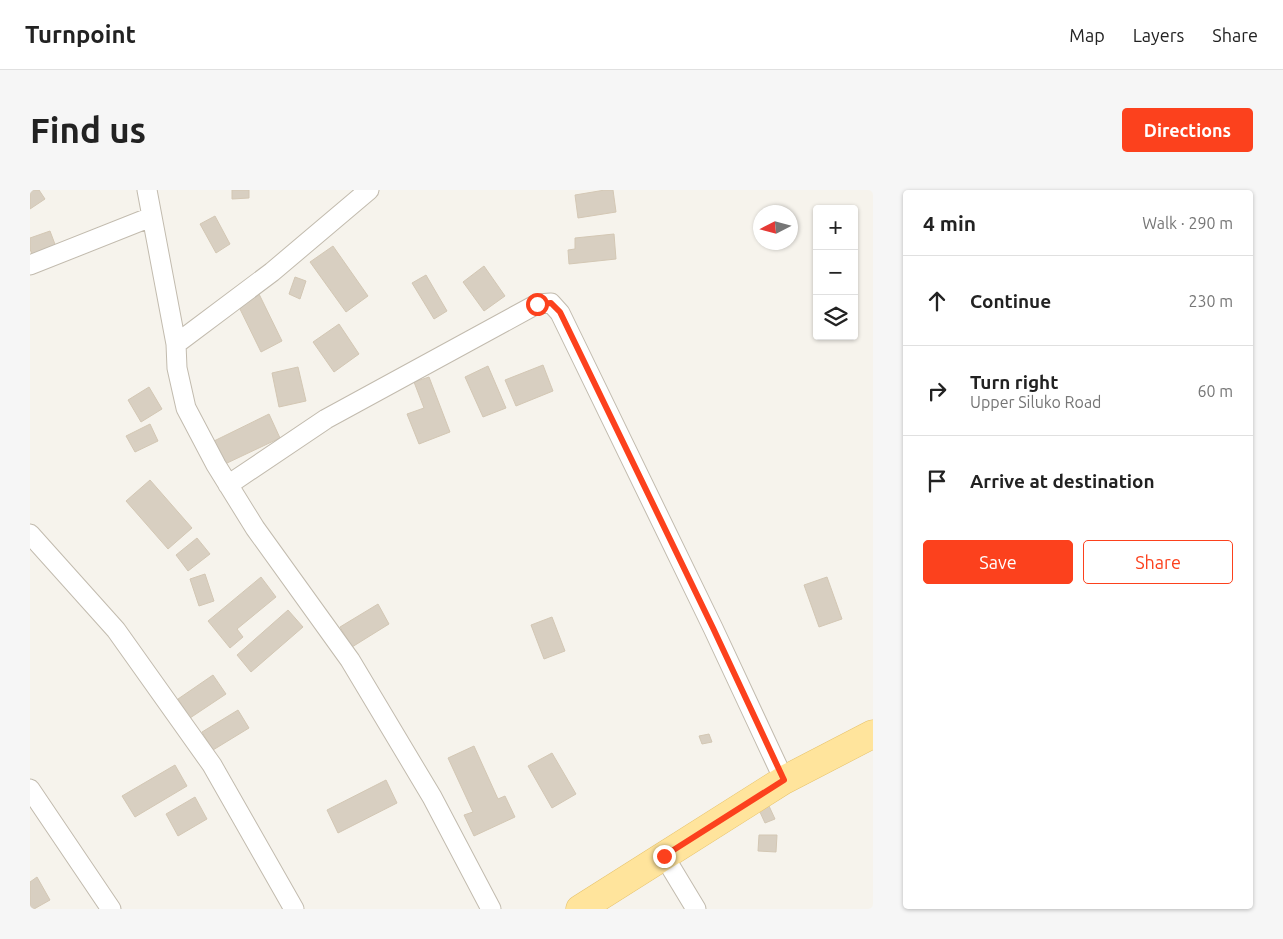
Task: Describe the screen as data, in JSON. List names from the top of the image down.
{
  "north": "left",
  "page": {
    "header": "Turnpoint",
    "nav": ["Map", "Layers", "Share"],
    "buttons": [
      "Directions",
      ["Save", "Share"]
    ],
    "title": "Find us",
    "heading": ["4 min", "Walk · 290 m"],
    "map_buttons": ["+", "−"],
    "list": [
      ["Continue", "230 m"],
      ["Turn right", "Upper Siluko Road", "60 m"],
      "Arrive at destination"
    ]
  }
}
